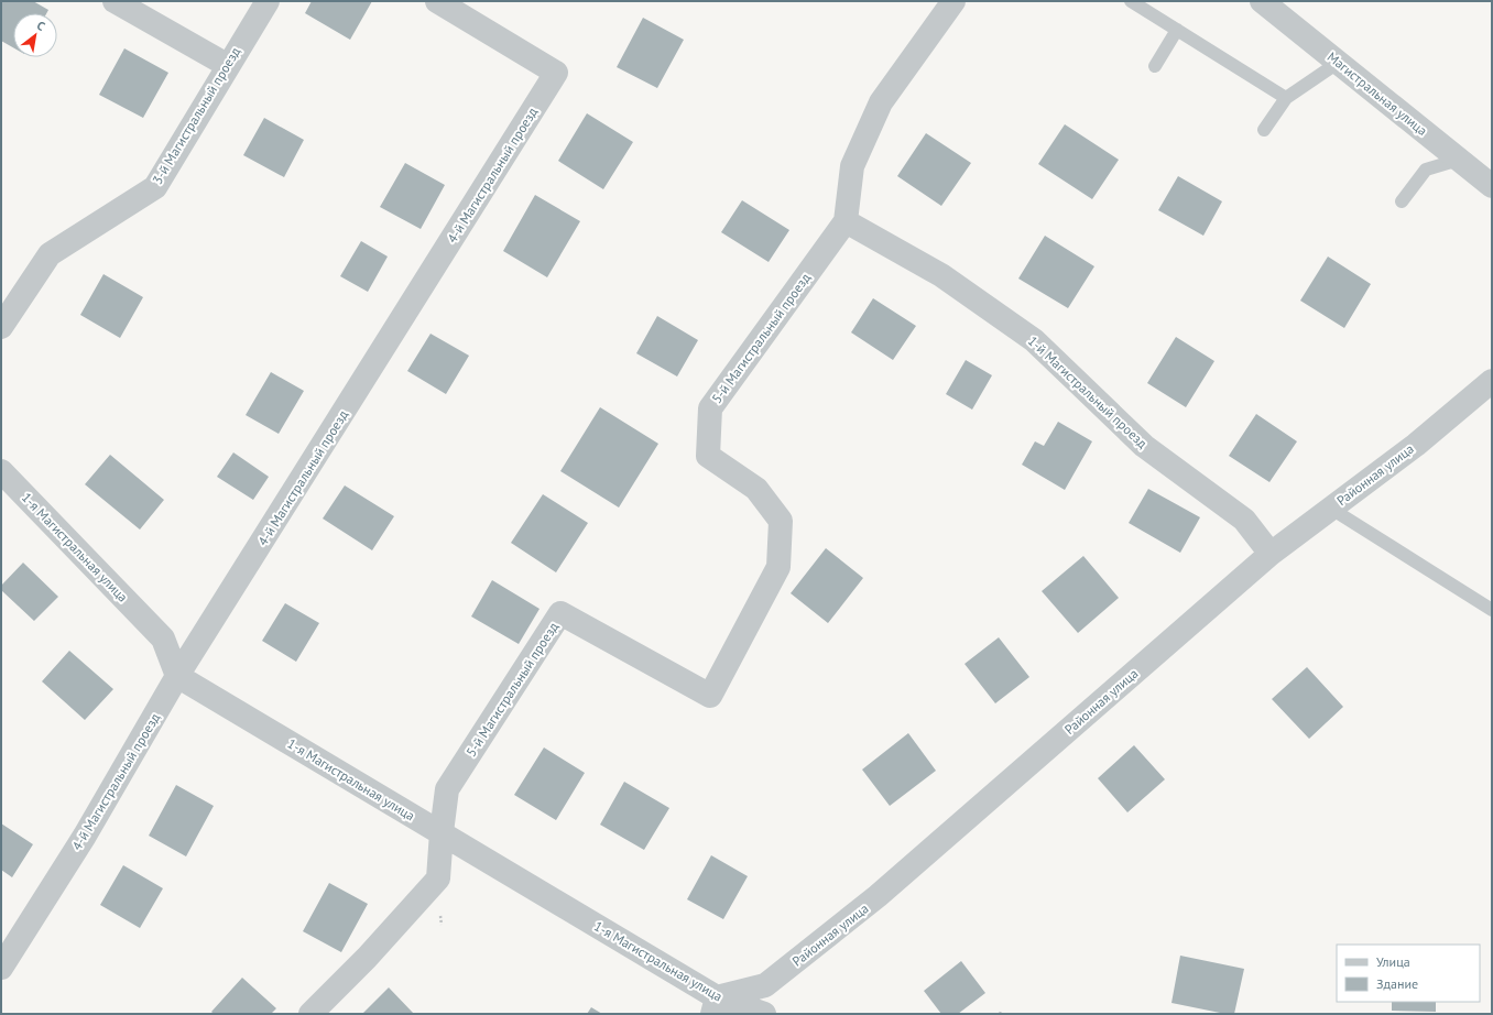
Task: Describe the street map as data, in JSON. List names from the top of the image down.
{
  "streets": {
    "street": [
      "Магистральная улица",
      "3-й Магистральный проезд",
      "4-й Магистральный проезд",
      "5-й Магистральный проезд",
      "1-й Магистральный проезд",
      "Районная улица",
      "1-я Магистральная улица"
    ]
  },
  "crossings": [
    ["4-й Магистральный проезд", "1-я Магистральная улица"],
    ["5-й Магистральный проезд", "1-й Магистральный проезд"],
    ["5-й Магистральный проезд", "1-я Магистральная улица"],
    ["1-й Магистральный проезд", "Районная улица"],
    ["Районная улица", "1-я Магистральная улица"]
  ],
  "legend": ["Улица", "Здание"],
  "north": "top right"
}
